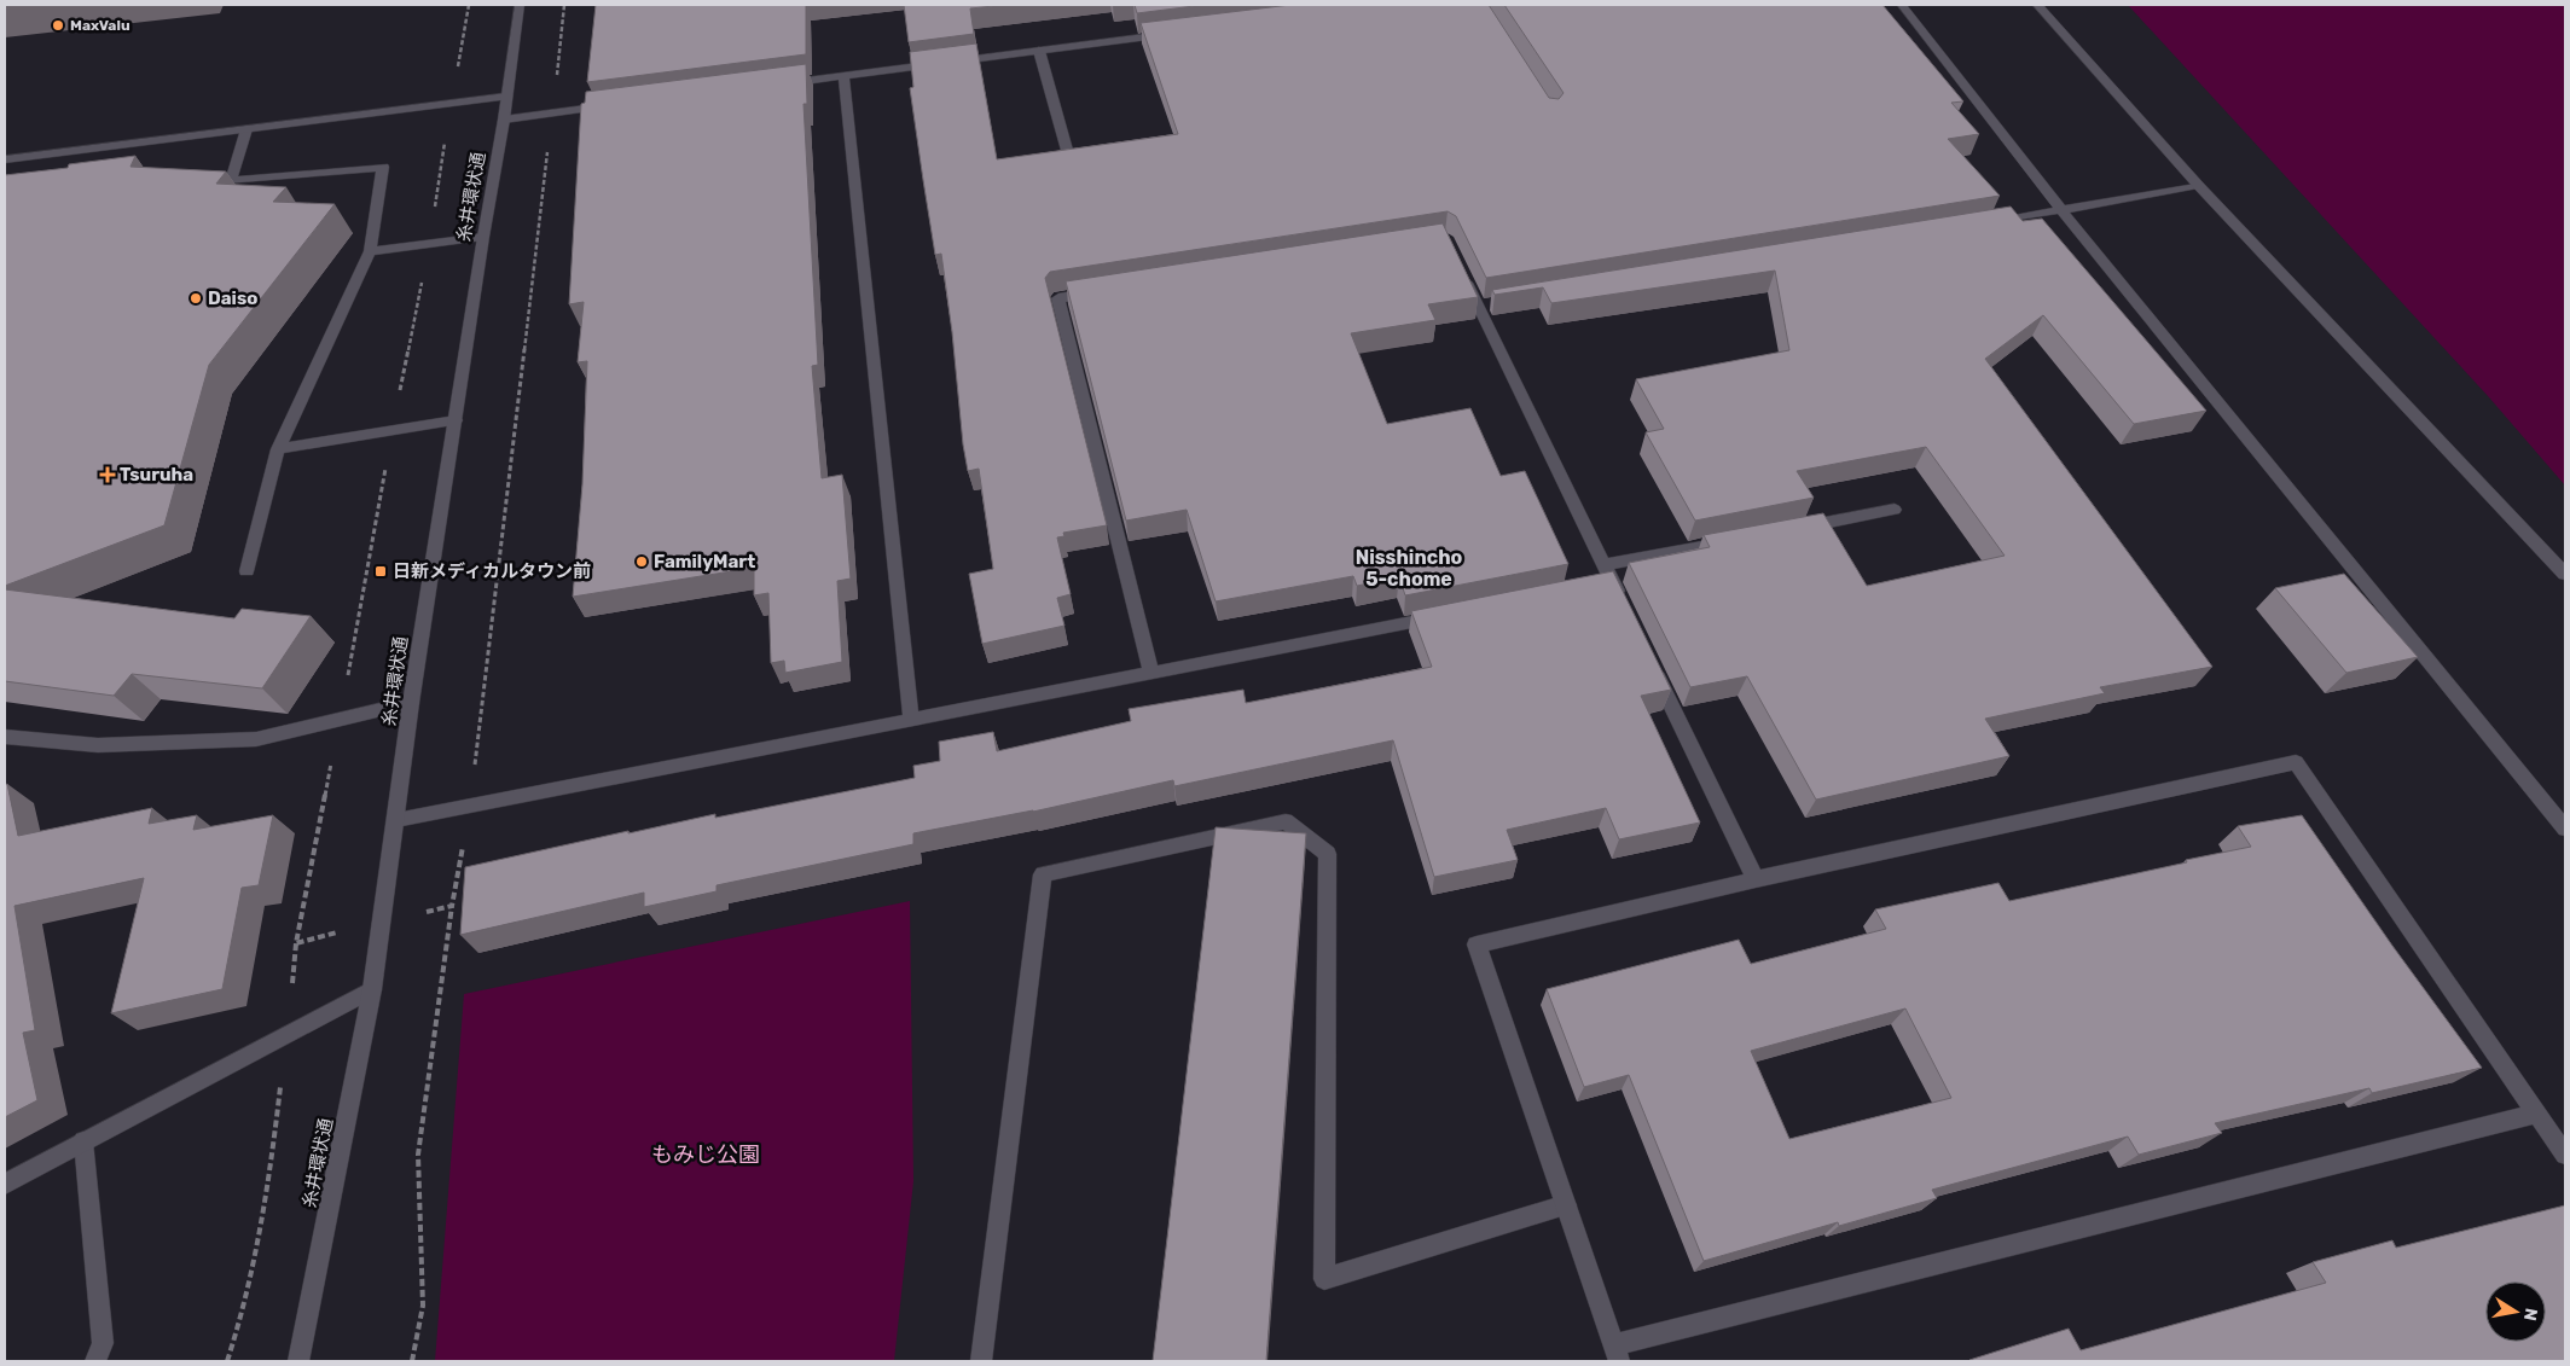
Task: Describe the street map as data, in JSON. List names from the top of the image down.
{
  "streets": {
    "street": ["糸井環状通"]
  },
  "districts": ["Nisshincho 5-chome"],
  "parks": ["もみじ公園"],
  "places": {
    "other": ["MaxValu", "Daiso", "FamilyMart"],
    "health": ["Tsuruha"],
    "transit": ["日新メディカルタウン前"]
  },
  "north": "right"
}
